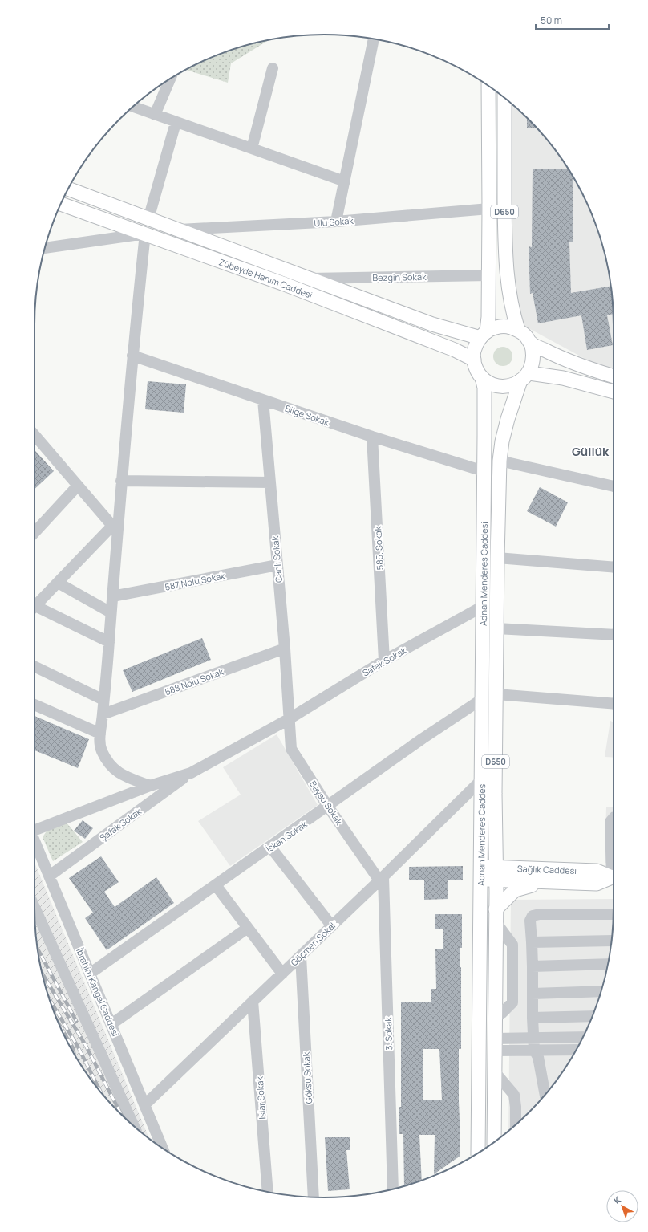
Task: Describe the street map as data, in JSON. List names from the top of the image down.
{
  "streets": {
    "main road": [
      "D650",
      "Zübeyde Hanım Caddesi",
      "Adnan Menderes Caddesi",
      "Sağlık Caddesi"
    ],
    "street": [
      "Ulu Sokak",
      "Bezgin Sokak",
      "Bilge Sokak",
      "585. Sokak",
      "Canlı Sokak",
      "587 Nolu Sokak",
      "Safak Sokak",
      "588 Nolu Sokak",
      "Baysu Sokak",
      "Şafak Sokak",
      "İskan Sokak",
      "Göçmen Sokak",
      "İbrahim Kangal Caddesi",
      "3. Sokak",
      "Göksu Sokak",
      "Islar Sokak"
    ]
  },
  "crossings": [
    ["D650", "Zübeyde Hanım Caddesi"],
    ["D650", "Adnan Menderes Caddesi"],
    ["Ulu Sokak", "Zübeyde Hanım Caddesi"],
    ["Bezgin Sokak", "Zübeyde Hanım Caddesi"],
    ["Zübeyde Hanım Caddesi", "Adnan Menderes Caddesi"],
    ["Bilge Sokak", "585. Sokak"],
    ["Bilge Sokak", "Canlı Sokak"],
    ["Bilge Sokak", "Adnan Menderes Caddesi"],
    ["585. Sokak", "Safak Sokak"],
    ["Canlı Sokak", "587 Nolu Sokak"],
    ["Canlı Sokak", "Safak Sokak"],
    ["Canlı Sokak", "588 Nolu Sokak"],
    ["Canlı Sokak", "Baysu Sokak"],
    ["Canlı Sokak", "Şafak Sokak"],
    ["Adnan Menderes Caddesi", "Safak Sokak"],
    ["Adnan Menderes Caddesi", "İskan Sokak"],
    ["Adnan Menderes Caddesi", "Sağlık Caddesi"],
    ["Adnan Menderes Caddesi", "Göçmen Sokak"],
    ["Safak Sokak", "Baysu Sokak"],
    ["Safak Sokak", "Şafak Sokak"],
    ["Baysu Sokak", "Şafak Sokak"],
    ["Baysu Sokak", "İskan Sokak"],
    ["Baysu Sokak", "Göçmen Sokak"],
    ["Baysu Sokak", "3. Sokak"],
    ["Şafak Sokak", "İbrahim Kangal Caddesi"],
    ["İskan Sokak", "İbrahim Kangal Caddesi"],
    ["Göçmen Sokak", "İbrahim Kangal Caddesi"],
    ["Göçmen Sokak", "3. Sokak"],
    ["Göçmen Sokak", "Göksu Sokak"],
    ["Göçmen Sokak", "Islar Sokak"]
  ],
  "districts": ["Güllük"],
  "scale_bar": "50 m",
  "north": "top left"
}
